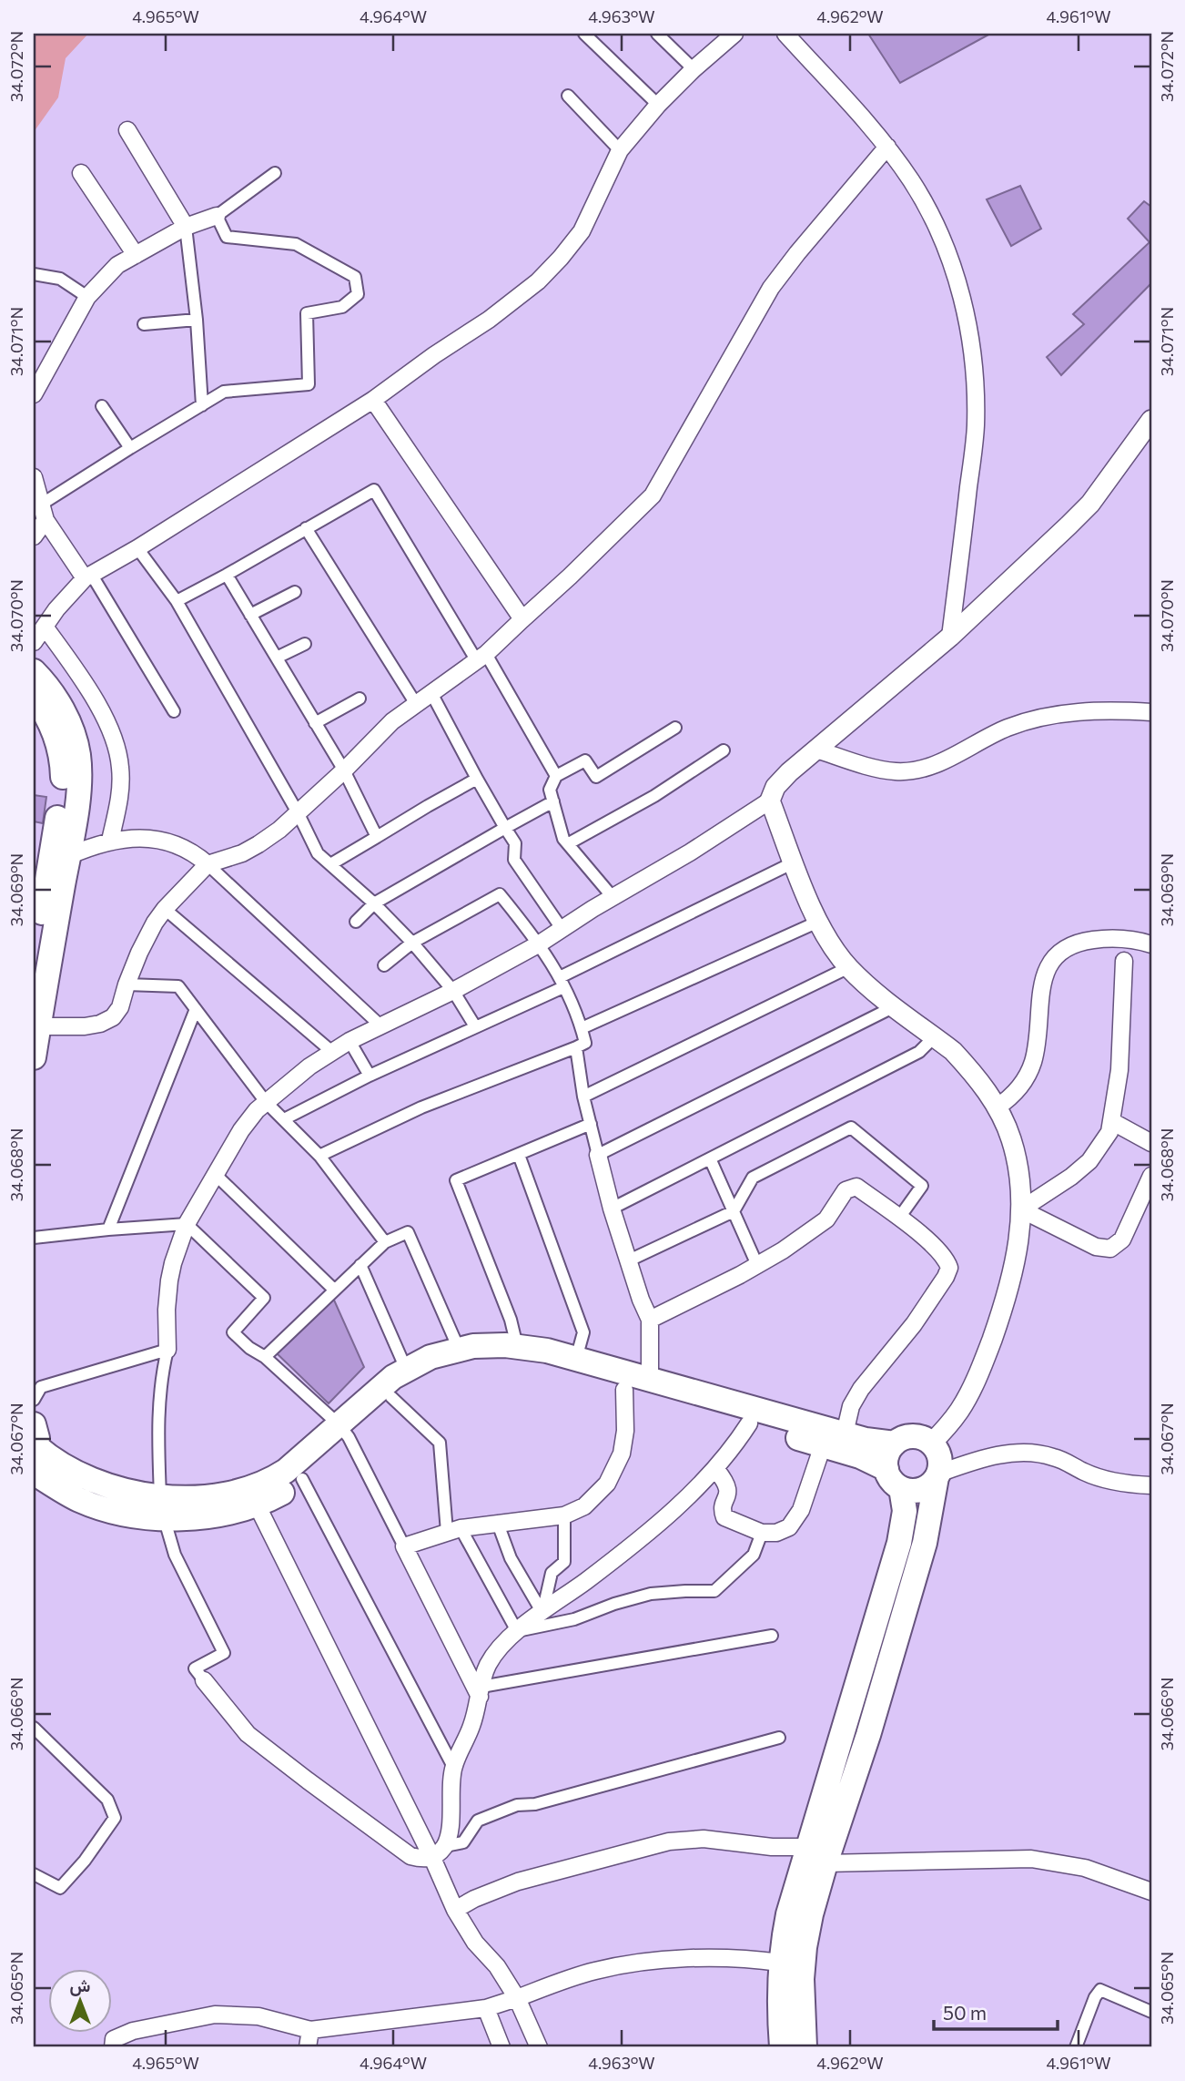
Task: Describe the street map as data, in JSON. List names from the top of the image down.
{
  "scale_bar": "50 m",
  "north": "top",
  "coordinates": [
    "4.965°W",
    "4.964°W",
    "4.963°W",
    "4.962°W",
    "4.961°W",
    "34.072°N",
    "34.071°N",
    "34.070°N",
    "34.069°N",
    "34.068°N",
    "34.067°N",
    "34.066°N",
    "34.065°N"
  ]
}
